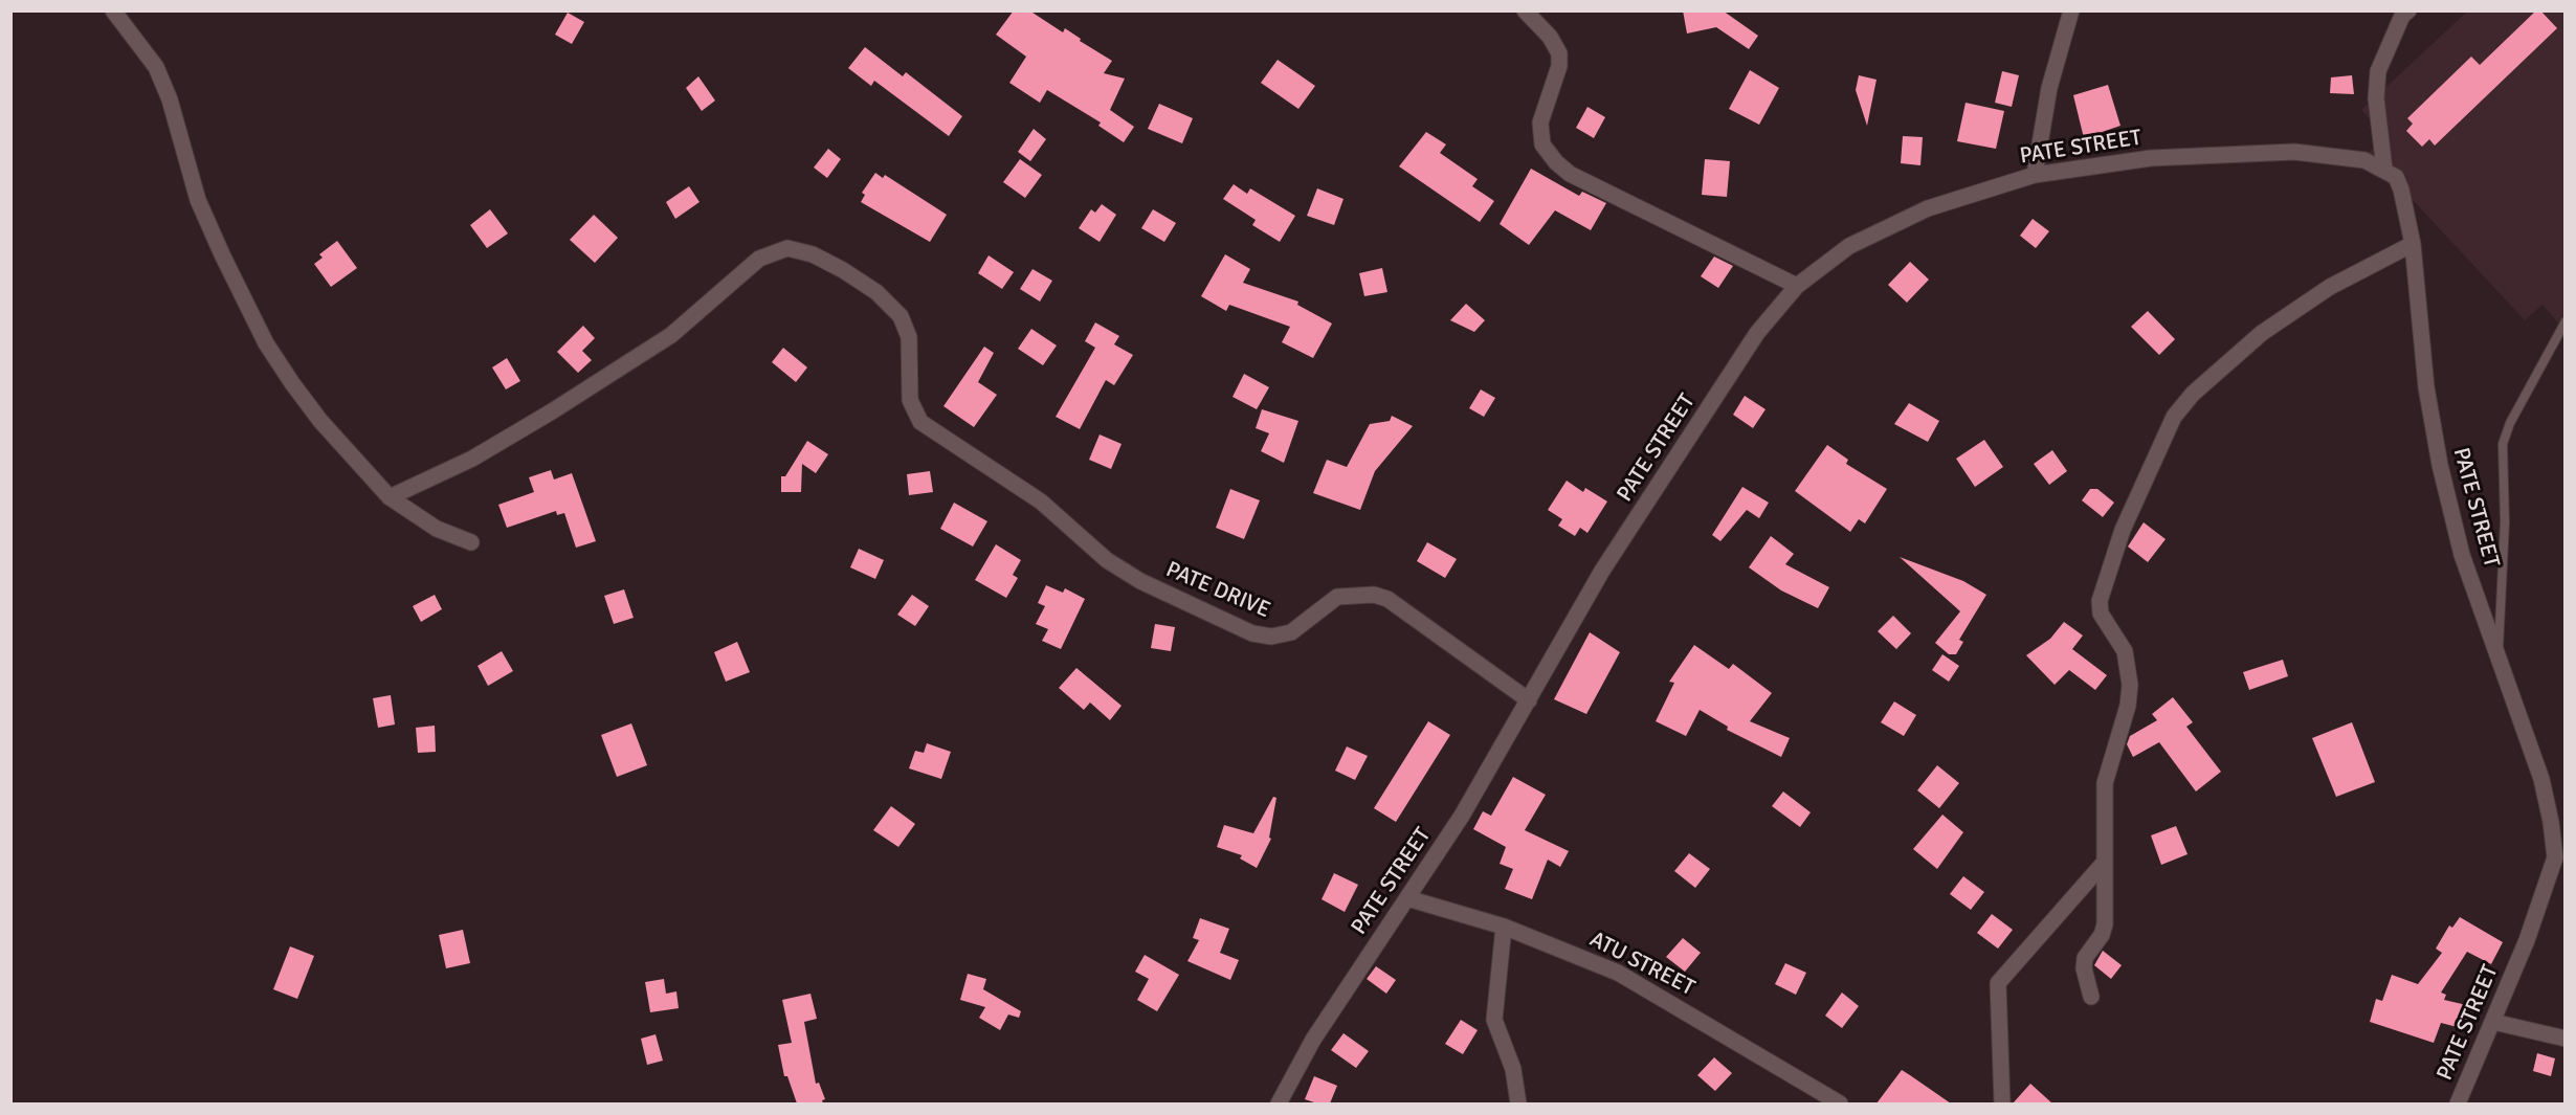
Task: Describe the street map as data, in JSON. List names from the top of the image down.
{
  "streets": {
    "street": ["PATE STREET", "PATE DRIVE", "ATU STREET"]
  },
  "crossings": [
    ["PATE STREET", "PATE DRIVE"],
    ["PATE STREET", "ATU STREET"]
  ]
}
